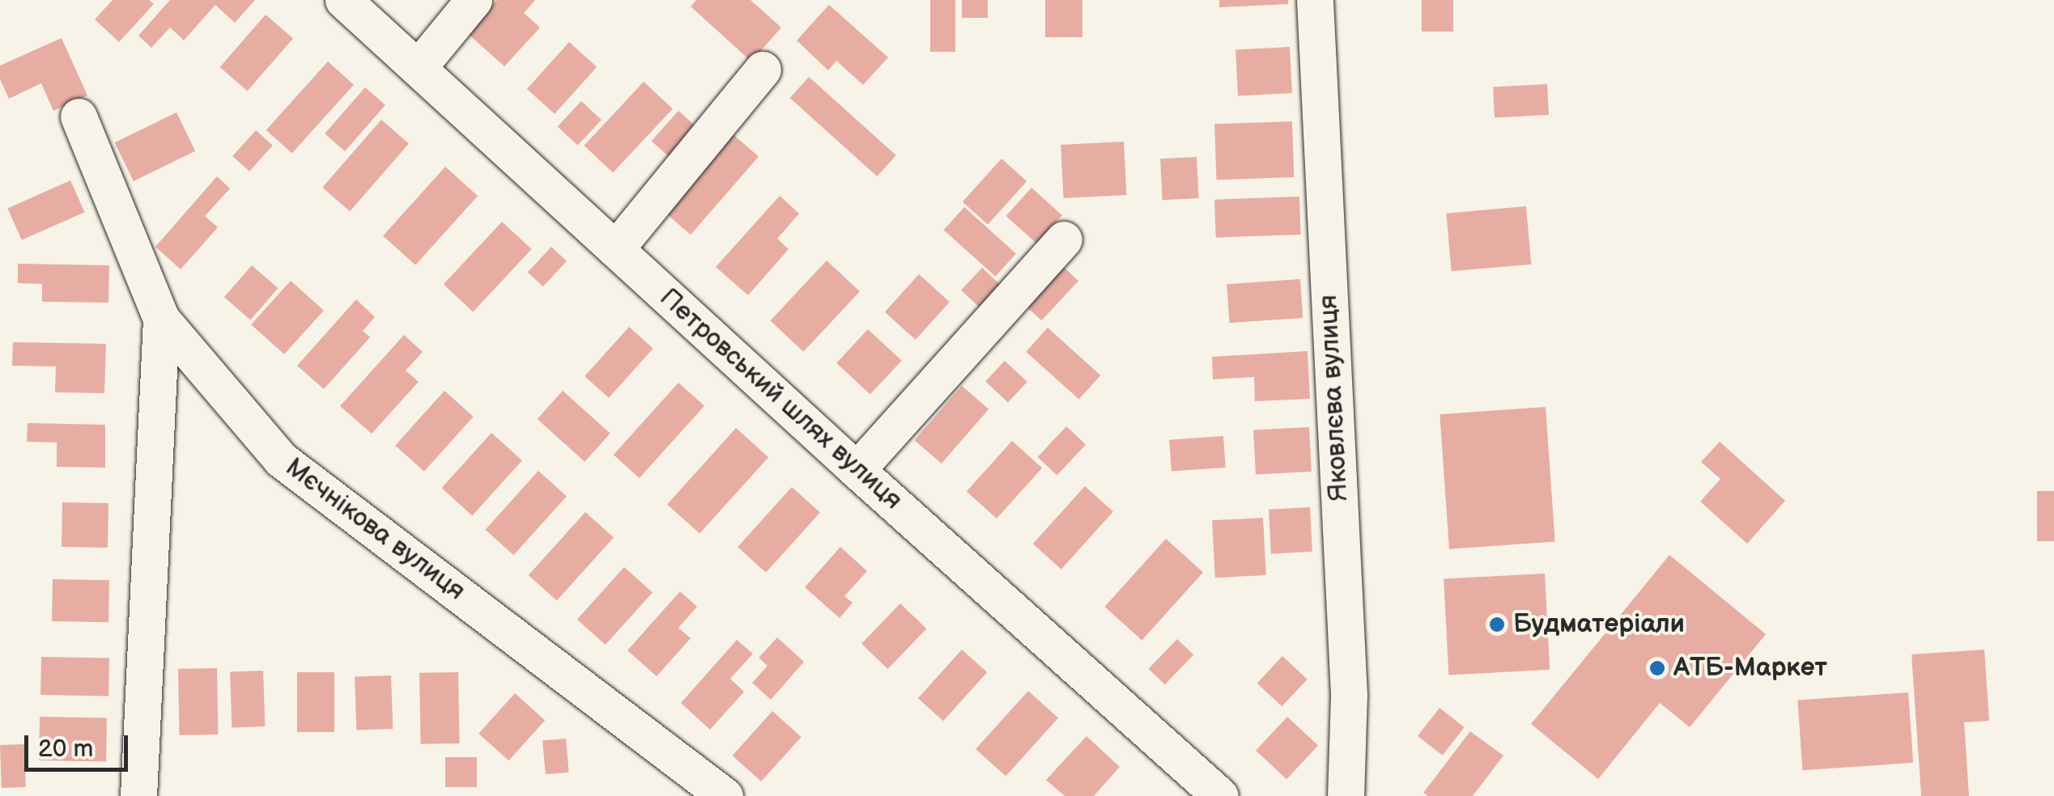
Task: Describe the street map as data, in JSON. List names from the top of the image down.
{
  "streets": {
    "street": ["Яковлєва вулиця", "Петровський шлях вулиця", "Мєчнікова вулиця"]
  },
  "places": ["Будматеріали", "АТБ-Маркет"],
  "scale_bar": "20 m"
}
